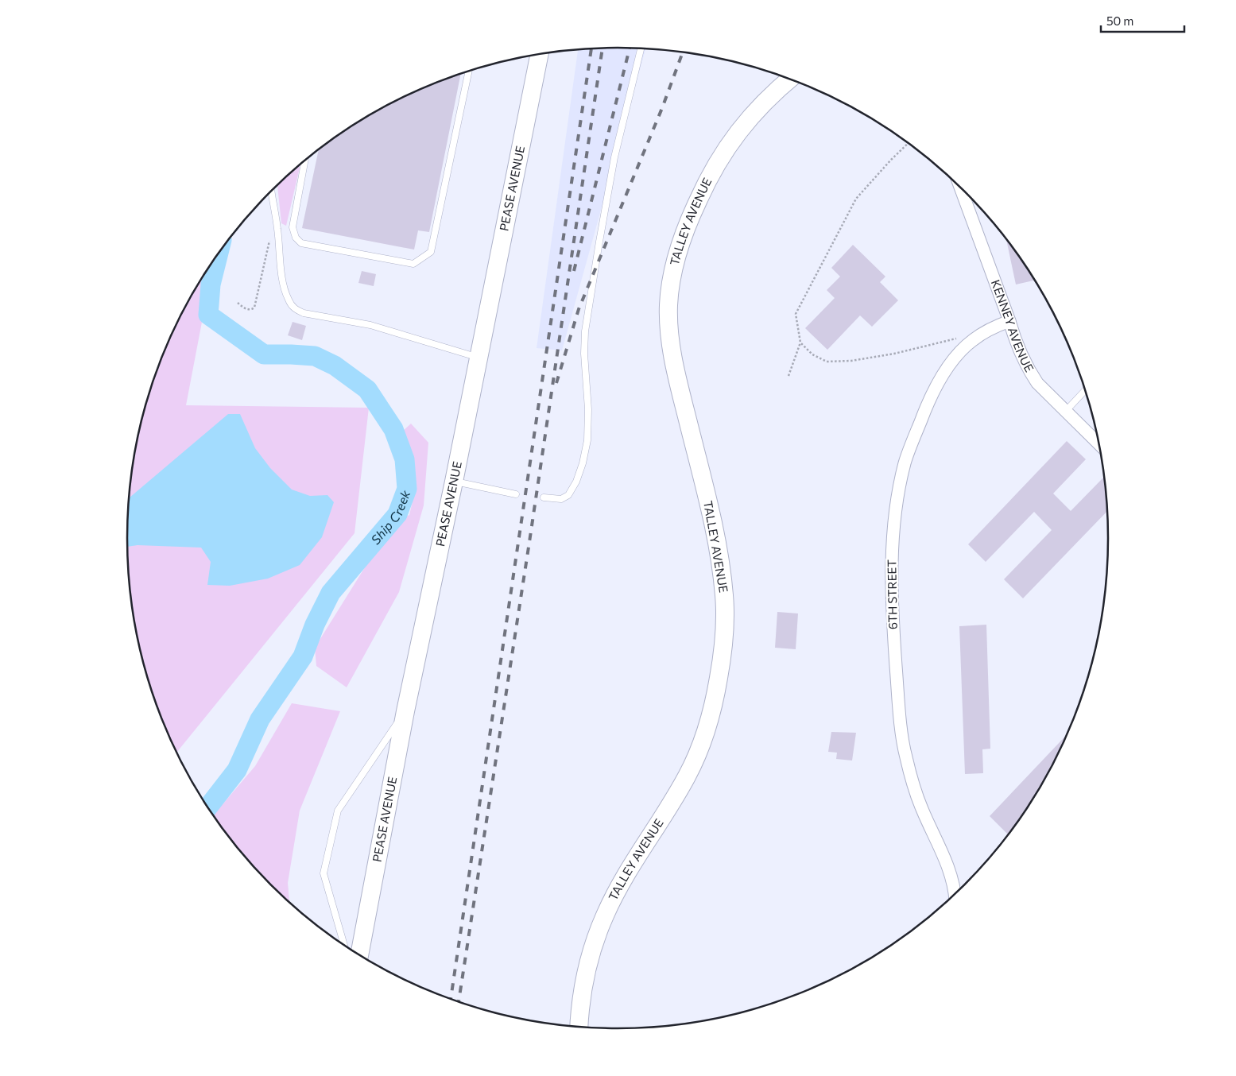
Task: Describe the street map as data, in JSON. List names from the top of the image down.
{
  "streets": {
    "street": [
      "PEASE AVENUE",
      "TALLEY AVENUE",
      "KENNEY AVENUE",
      "6TH STREET"
    ]
  },
  "crossings": [
    ["KENNEY AVENUE", "6TH STREET"]
  ],
  "water": ["Ship Creek"],
  "scale_bar": "50 m"
}
